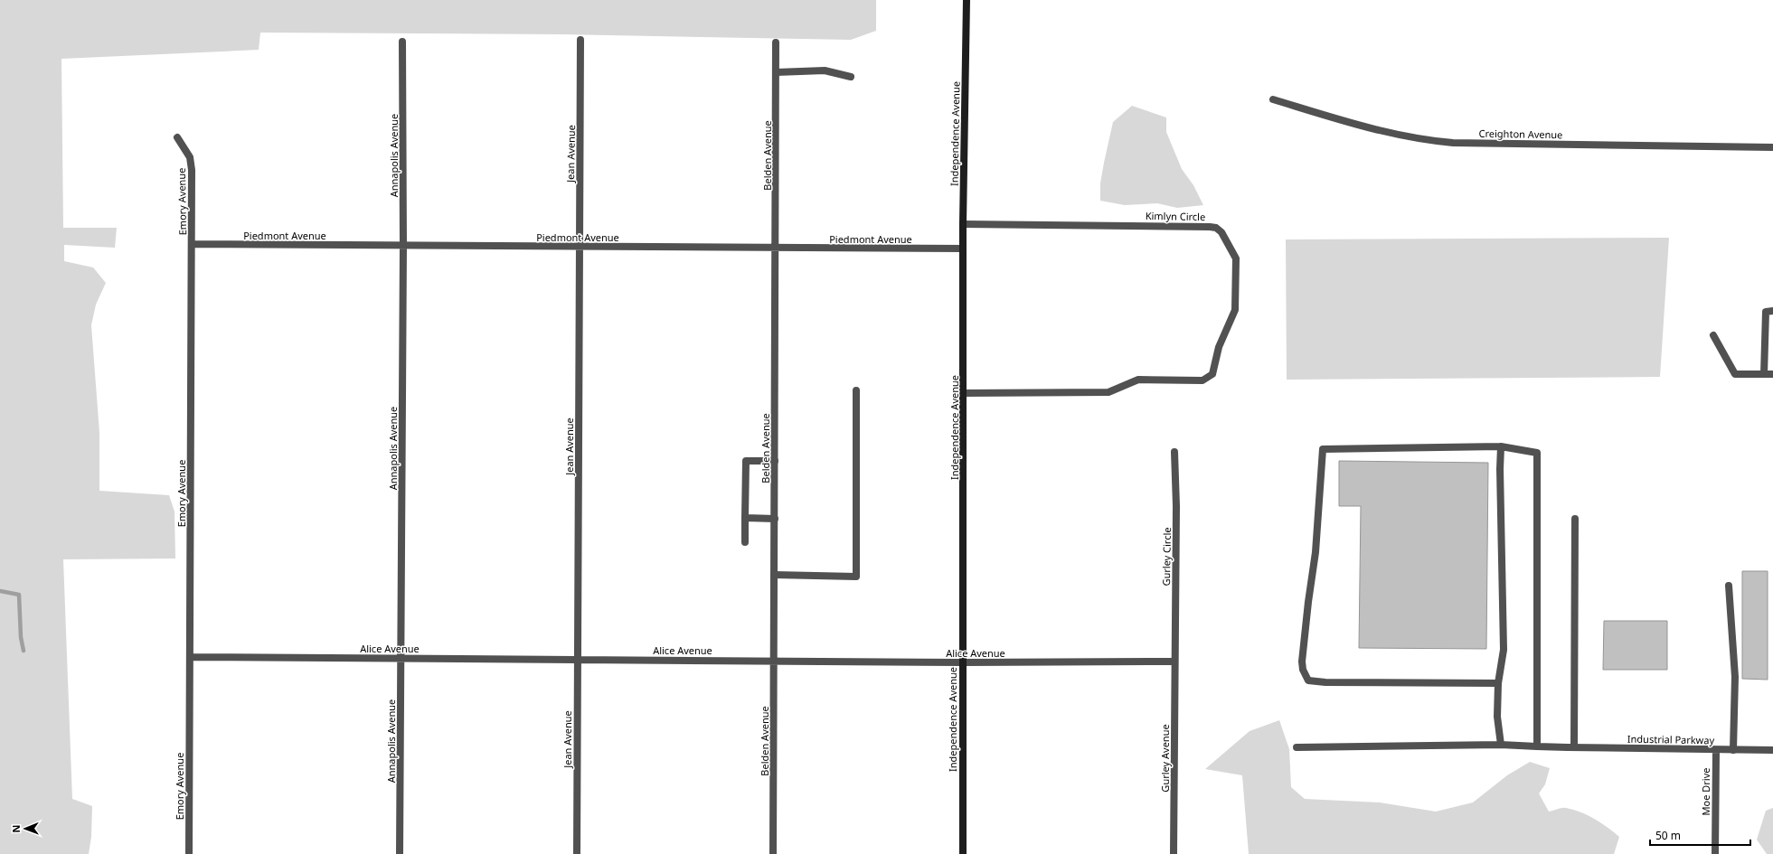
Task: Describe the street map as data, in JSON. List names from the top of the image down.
{
  "streets": {
    "street": [
      "Independence Avenue",
      "Creighton Avenue",
      "Jean Avenue",
      "Annapolis Avenue",
      "Belden Avenue",
      "Emory Avenue",
      "Kimlyn Circle",
      "Piedmont Avenue",
      "Gurley Circle",
      "Alice Avenue",
      "Industrial Parkway",
      "Gurley Avenue",
      "Moe Drive"
    ]
  },
  "crossings": [
    ["Independence Avenue", "Kimlyn Circle"],
    ["Independence Avenue", "Piedmont Avenue"],
    ["Independence Avenue", "Alice Avenue"],
    ["Jean Avenue", "Piedmont Avenue"],
    ["Jean Avenue", "Alice Avenue"],
    ["Annapolis Avenue", "Piedmont Avenue"],
    ["Annapolis Avenue", "Alice Avenue"],
    ["Belden Avenue", "Piedmont Avenue"],
    ["Belden Avenue", "Alice Avenue"],
    ["Emory Avenue", "Piedmont Avenue"],
    ["Emory Avenue", "Alice Avenue"],
    ["Gurley Circle", "Alice Avenue"],
    ["Gurley Circle", "Gurley Avenue"],
    ["Alice Avenue", "Gurley Avenue"],
    ["Industrial Parkway", "Moe Drive"]
  ],
  "scale_bar": "50 m",
  "north": "left"
}
